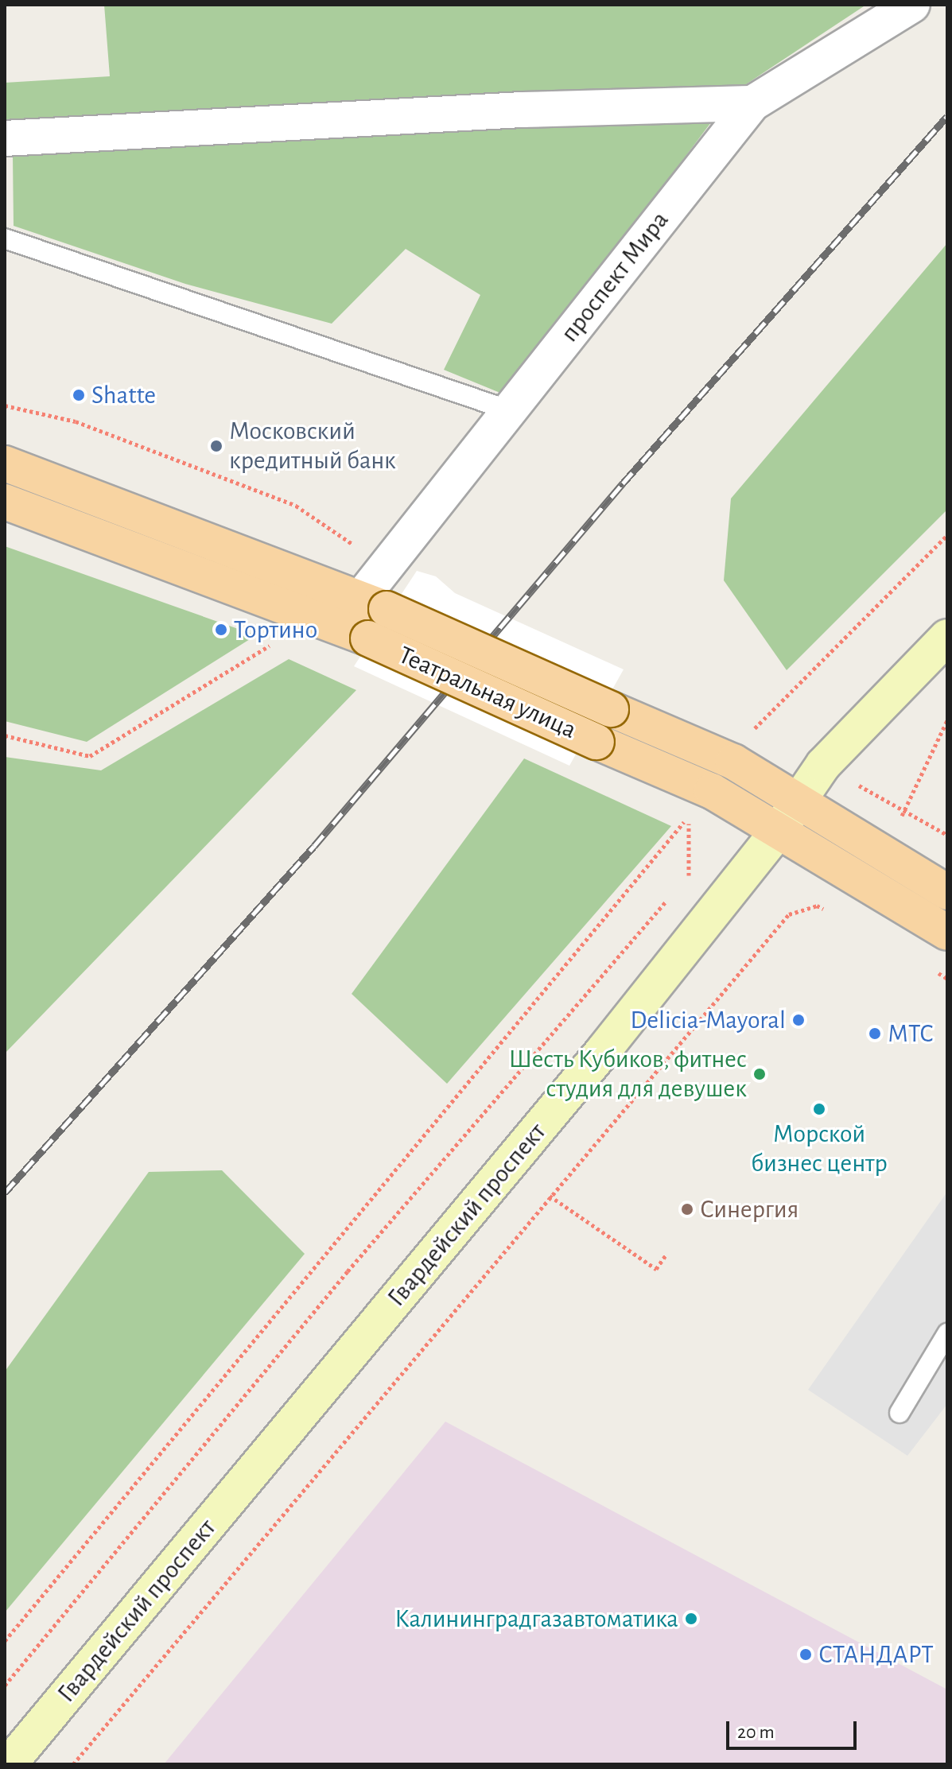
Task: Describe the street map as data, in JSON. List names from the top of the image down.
{
  "streets": {
    "main road": ["Театральная улица", "Гвардейский проспект"],
    "street": ["проспект Мира"]
  },
  "crossings": [
    ["проспект Мира", "Театральная улица"],
    ["Театральная улица", "Гвардейский проспект"]
  ],
  "places": [
    "Shatte",
    "Московский кредитный банк",
    "Тортино",
    "Delicia-Mayoral",
    "МТС",
    "Шесть Кубиков, фитнес студия для девушек",
    "Морской бизнес центр",
    "Синергия",
    "Калининградгазавтоматика",
    "СТАНДАРТ"
  ],
  "scale_bar": "20 m"
}
